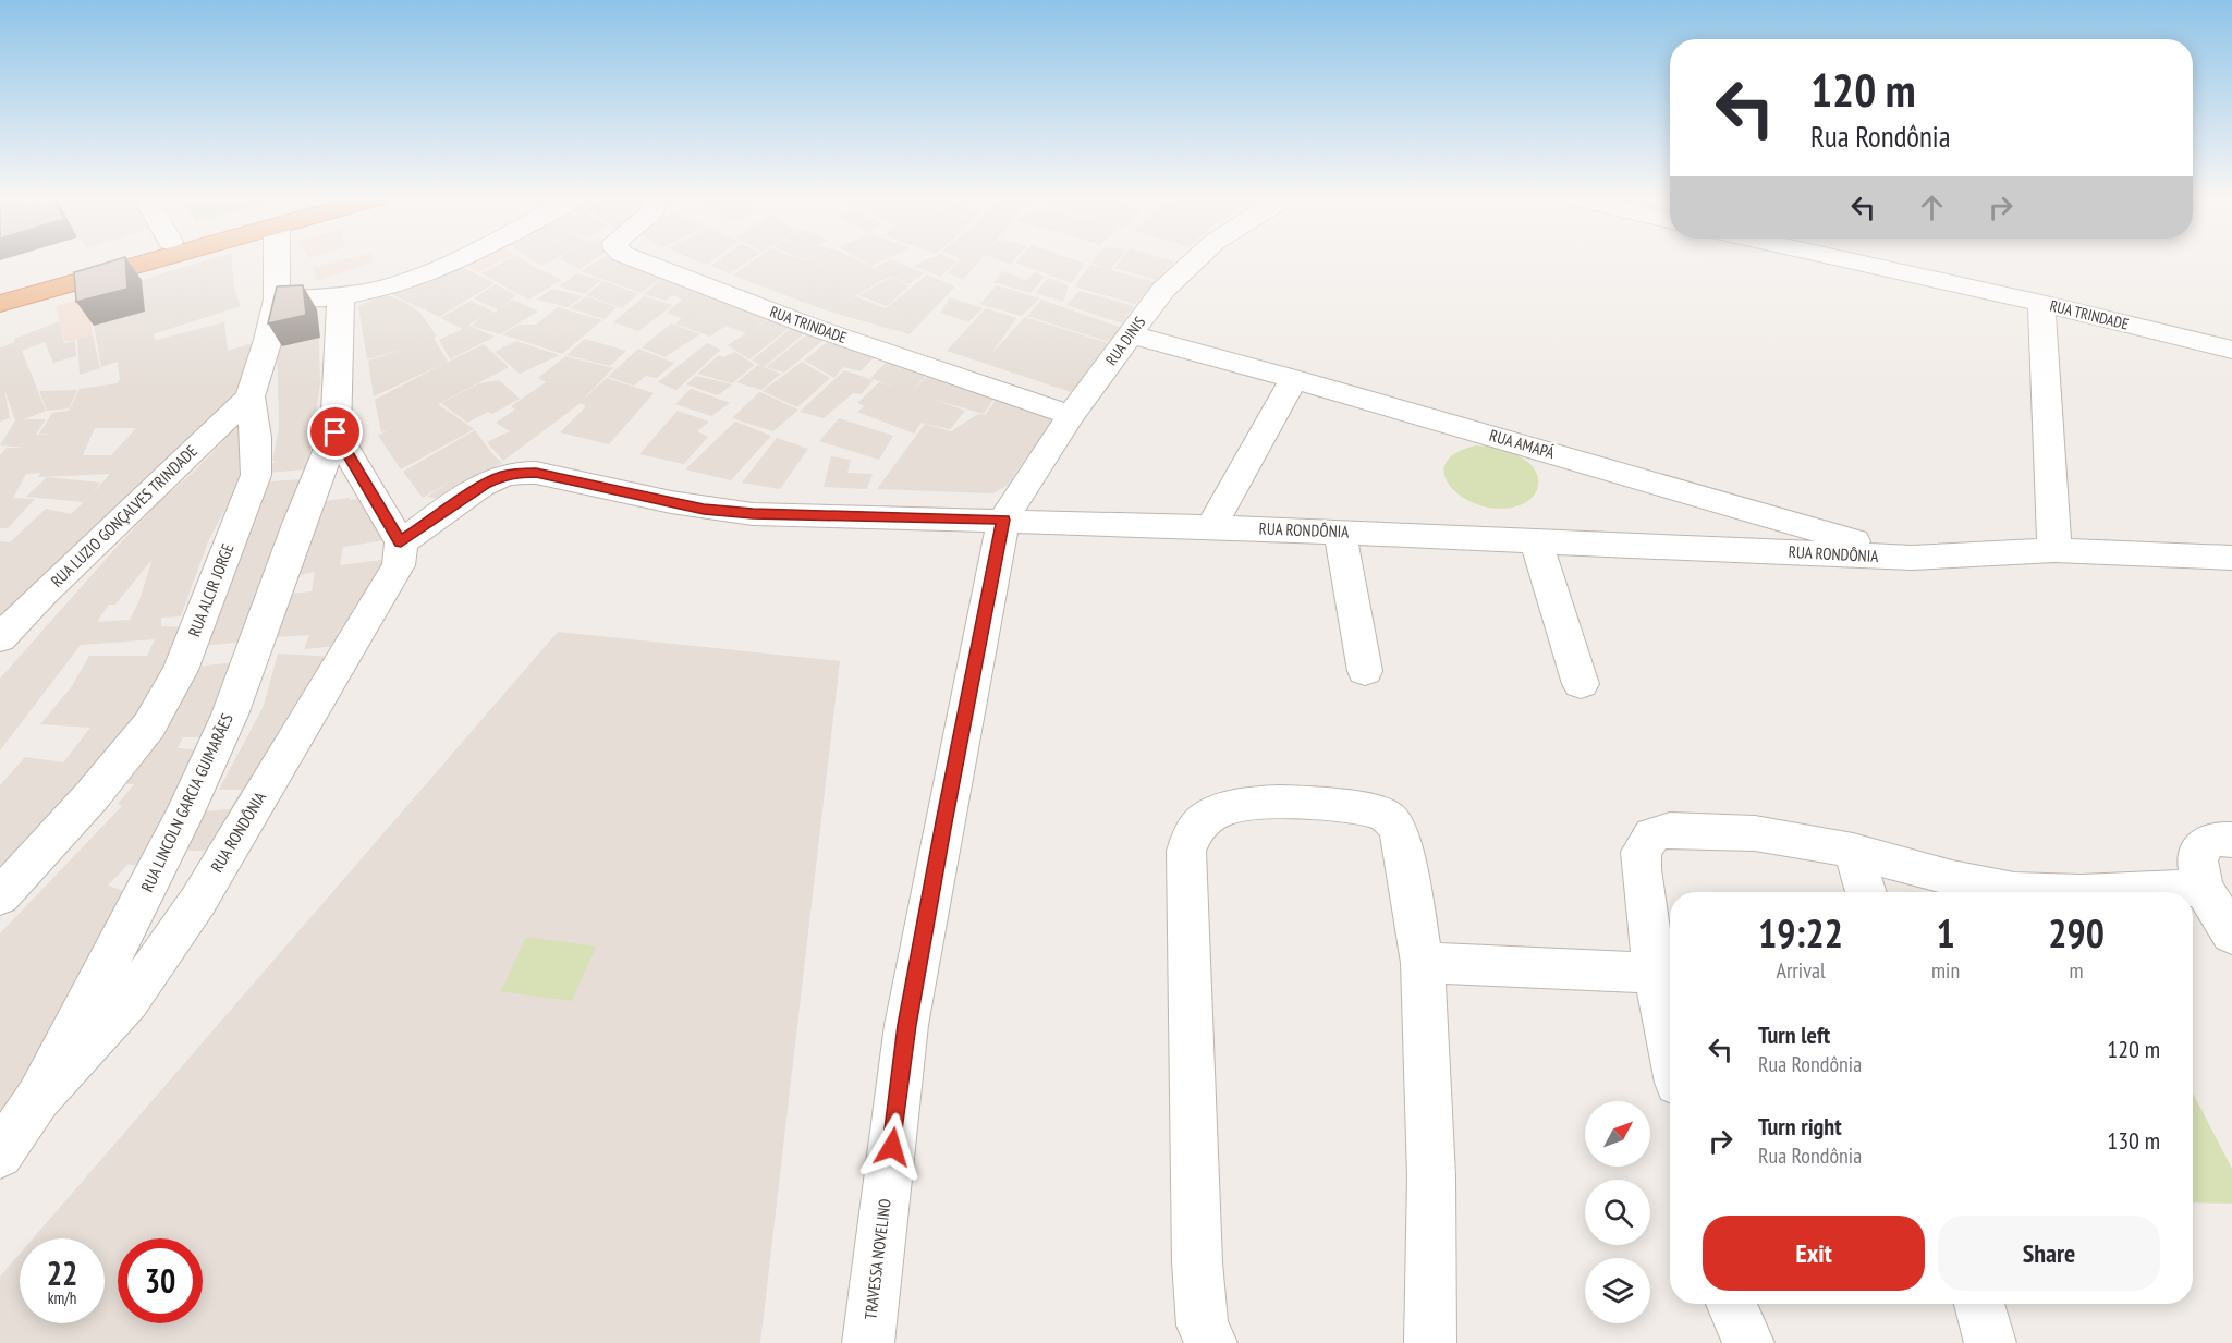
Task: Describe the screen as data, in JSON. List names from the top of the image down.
{
  "streets": {
    "street": [
      "RUA TRINDADE",
      "RUA DINIS",
      "RUA AMAPÁ",
      "RUA LUZIO GONÇALVES TRINDADE",
      "RUA RONDÔNIA",
      "RUA ALCIR JORGE",
      "RUA LINCOLN GARCIA GUIMARÃES",
      "TRAVESSA NOVELINO"
    ]
  },
  "crossings": [
    ["RUA TRINDADE", "RUA DINIS"],
    ["RUA DINIS", "RUA AMAPÁ"],
    ["RUA DINIS", "RUA RONDÔNIA"],
    ["RUA DINIS", "TRAVESSA NOVELINO"],
    ["RUA AMAPÁ", "RUA RONDÔNIA"],
    ["RUA LUZIO GONÇALVES TRINDADE", "RUA ALCIR JORGE"],
    ["RUA RONDÔNIA", "RUA LINCOLN GARCIA GUIMARÃES"],
    ["RUA RONDÔNIA", "TRAVESSA NOVELINO"]
  ],
  "north": "top right",
  "page": {
    "turn": ["120 m", "Rua Rondônia"],
    "eta": [
      "19:22",
      "Arrival",
      "1",
      "min",
      "290",
      "m"
    ],
    "list": [
      {
        "name": "Turn left",
        "note": "Rua Rondônia",
        "value": "120 m"
      },
      {
        "name": "Turn right",
        "note": "Rua Rondônia",
        "value": "130 m"
      }
    ],
    "buttons": ["Exit", "Share"],
    "speed": "22 km/h",
    "limit": "30"
  }
}
